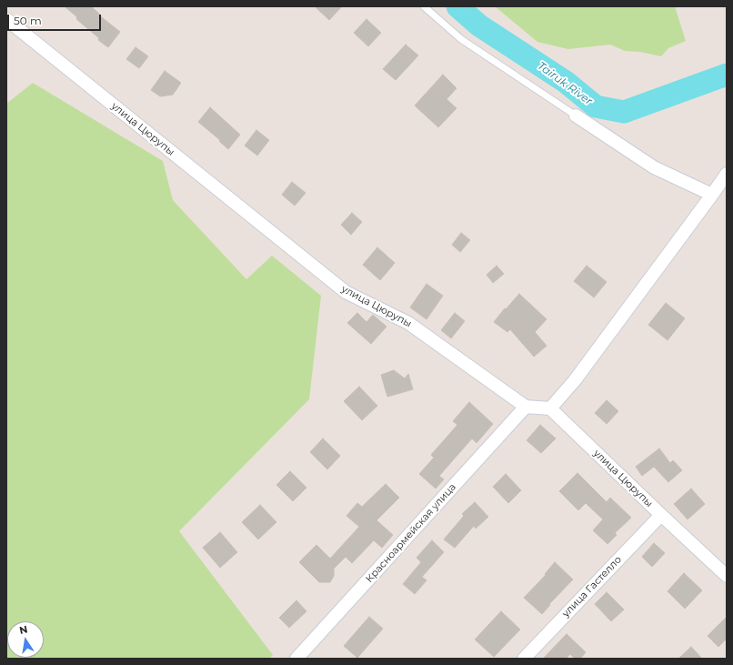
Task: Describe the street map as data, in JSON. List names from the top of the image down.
{
  "streets": {
    "street": ["улица Цюрупы", "Красноармейская улица", "улица Гастелло"]
  },
  "crossings": [
    ["улица Цюрупы", "Красноармейская улица"],
    ["улица Цюрупы", "улица Гастелло"]
  ],
  "water": ["Tairuk River"],
  "scale_bar": "50 m",
  "north": "top"
}
